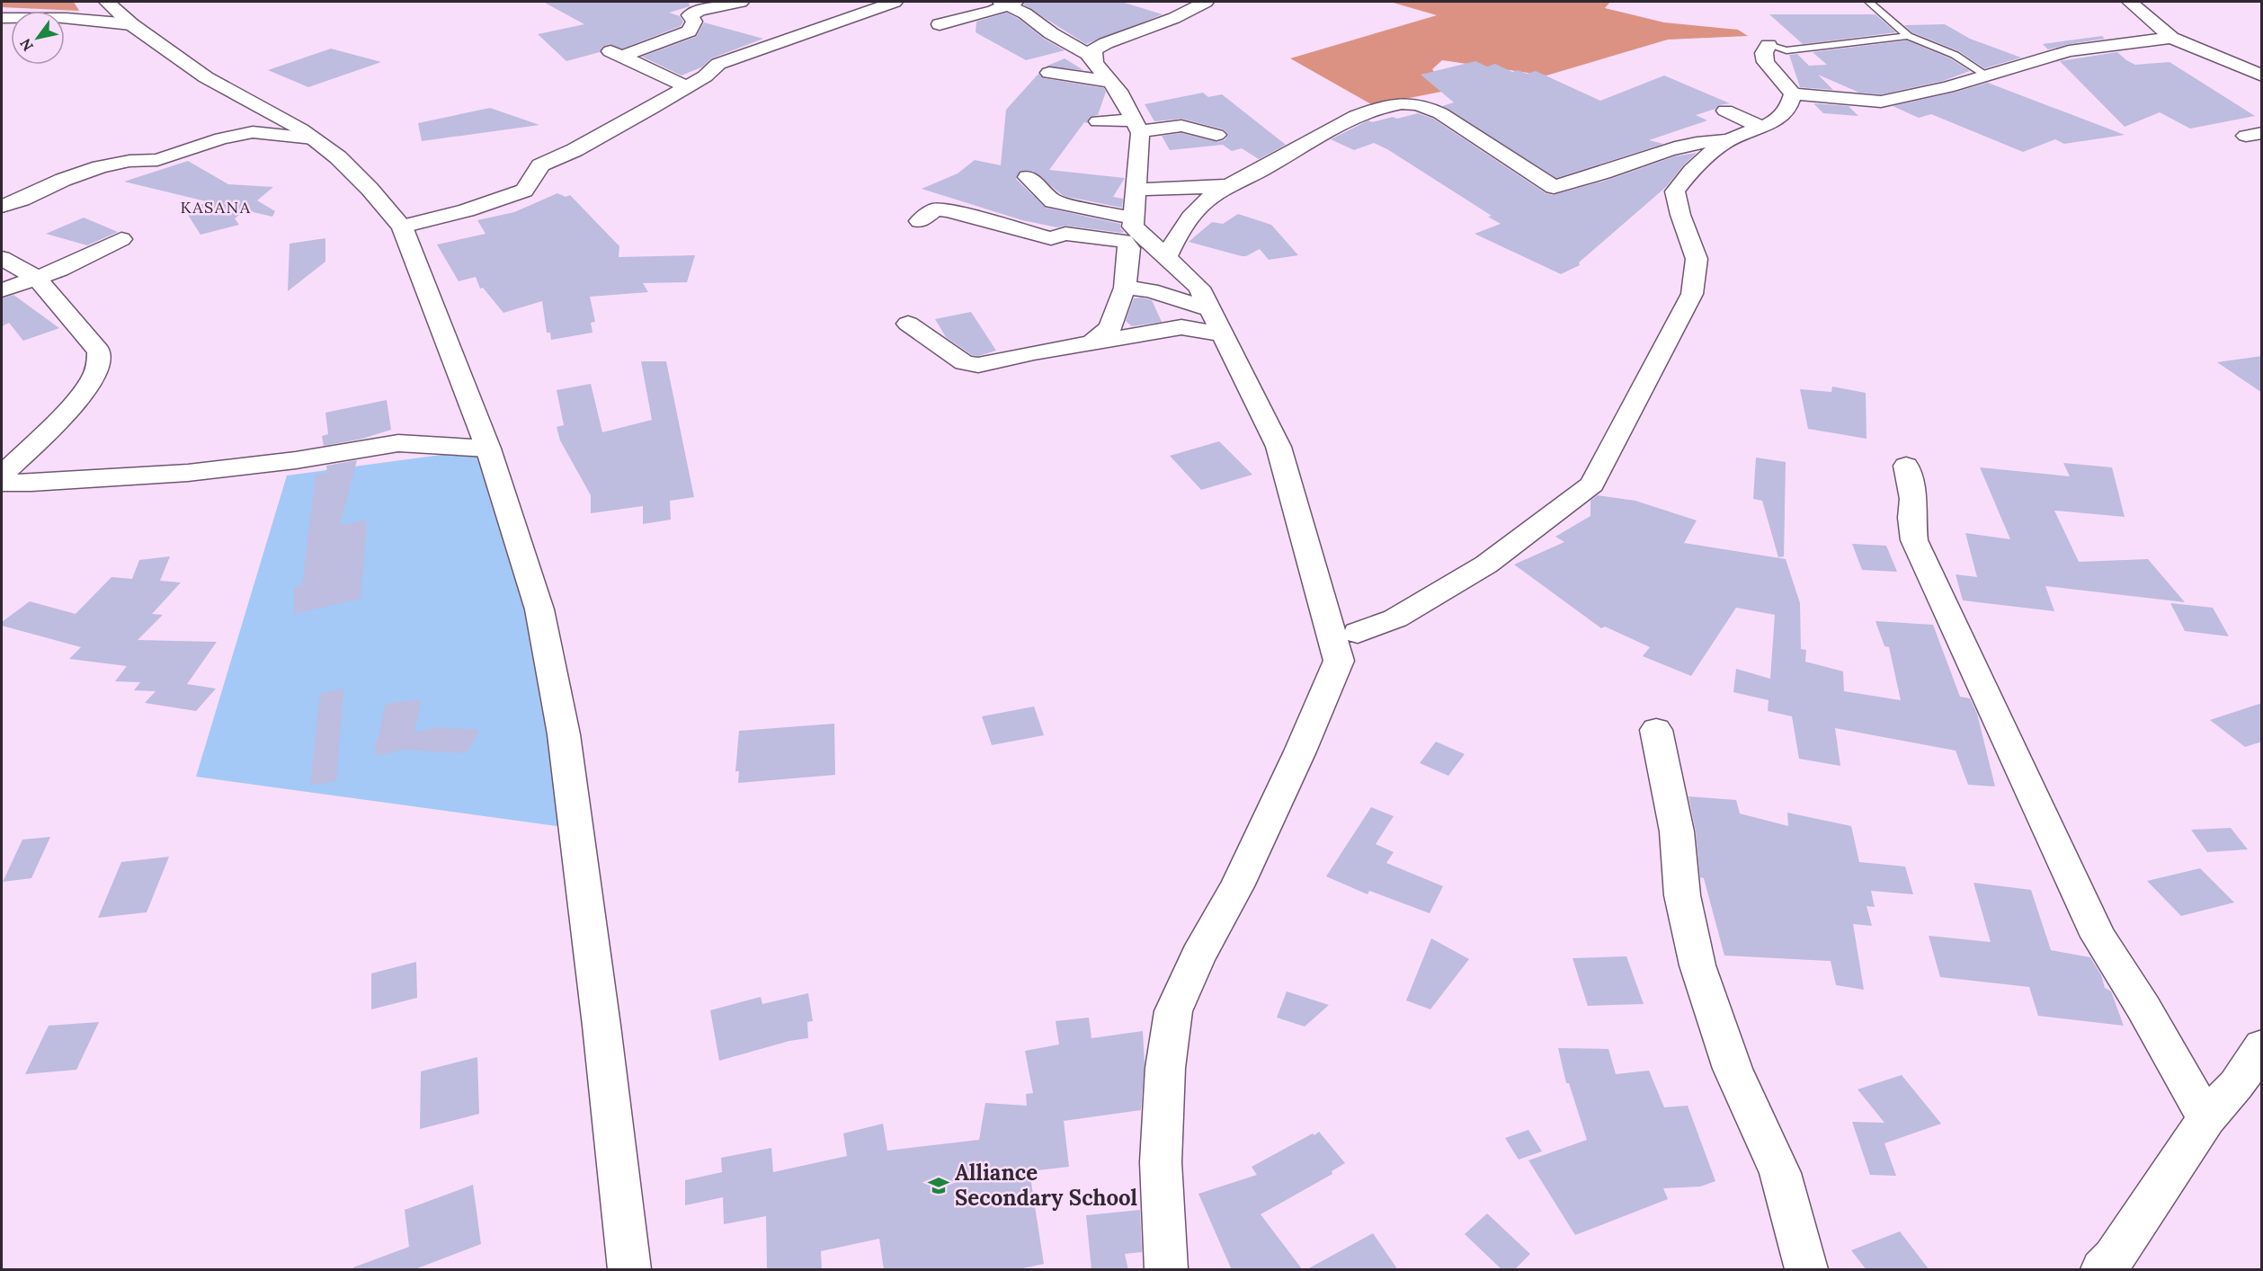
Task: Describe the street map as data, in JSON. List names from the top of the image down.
{
  "districts": ["KASANA"],
  "places": {
    "school or university": ["Alliance Secondary School"]
  },
  "north": "bottom left"
}
